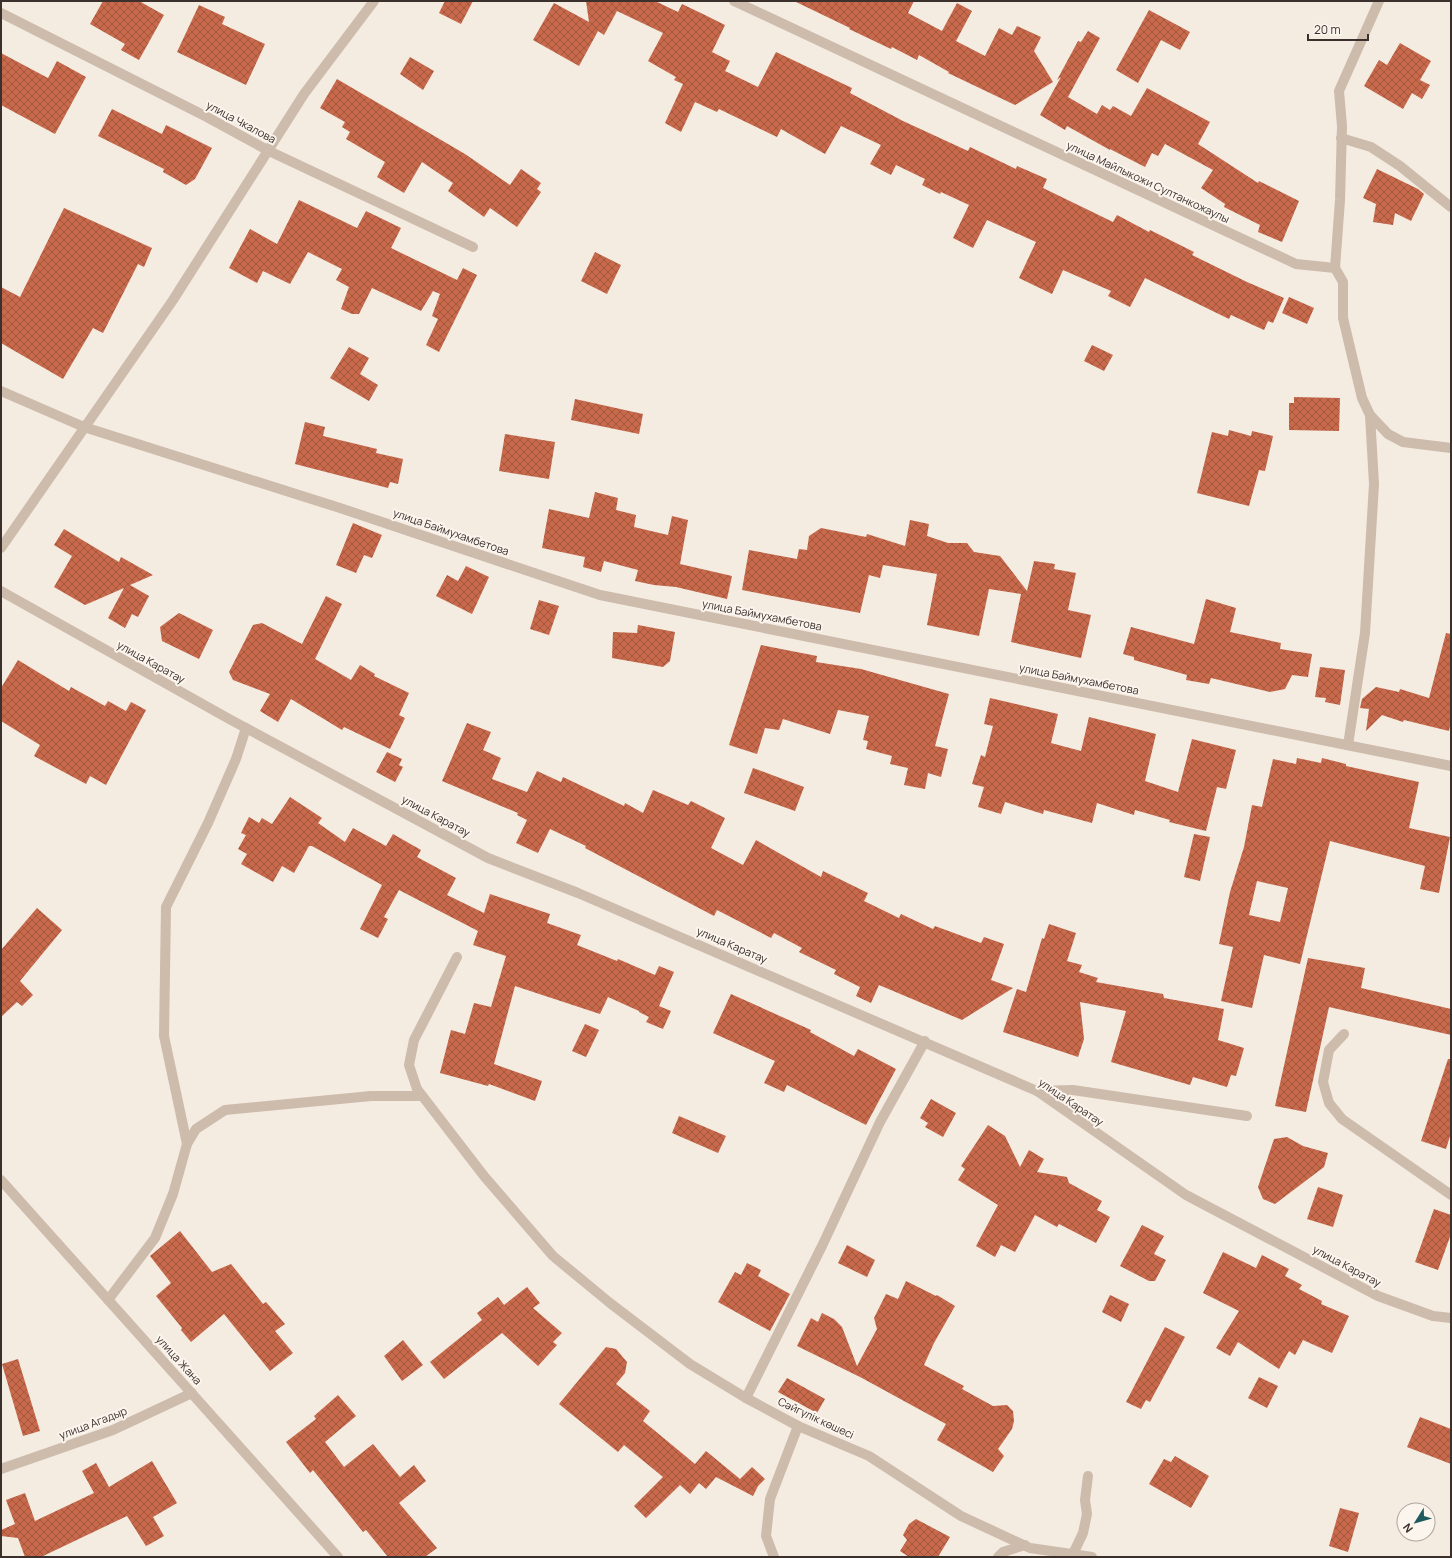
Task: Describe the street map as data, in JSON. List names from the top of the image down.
{
  "streets": {
    "street": [
      "улица Чкалова",
      "улица Майлыкожи Султанкожаулы",
      "улица Баймухамбетова",
      "улица Каратау",
      "улица Жана",
      "Сәйгүлік көшесі",
      "улица Агадыр"
    ]
  },
  "crossings": [
    ["улица Жана", "улица Агадыр"]
  ],
  "scale_bar": "20 m",
  "north": "bottom left"
}
